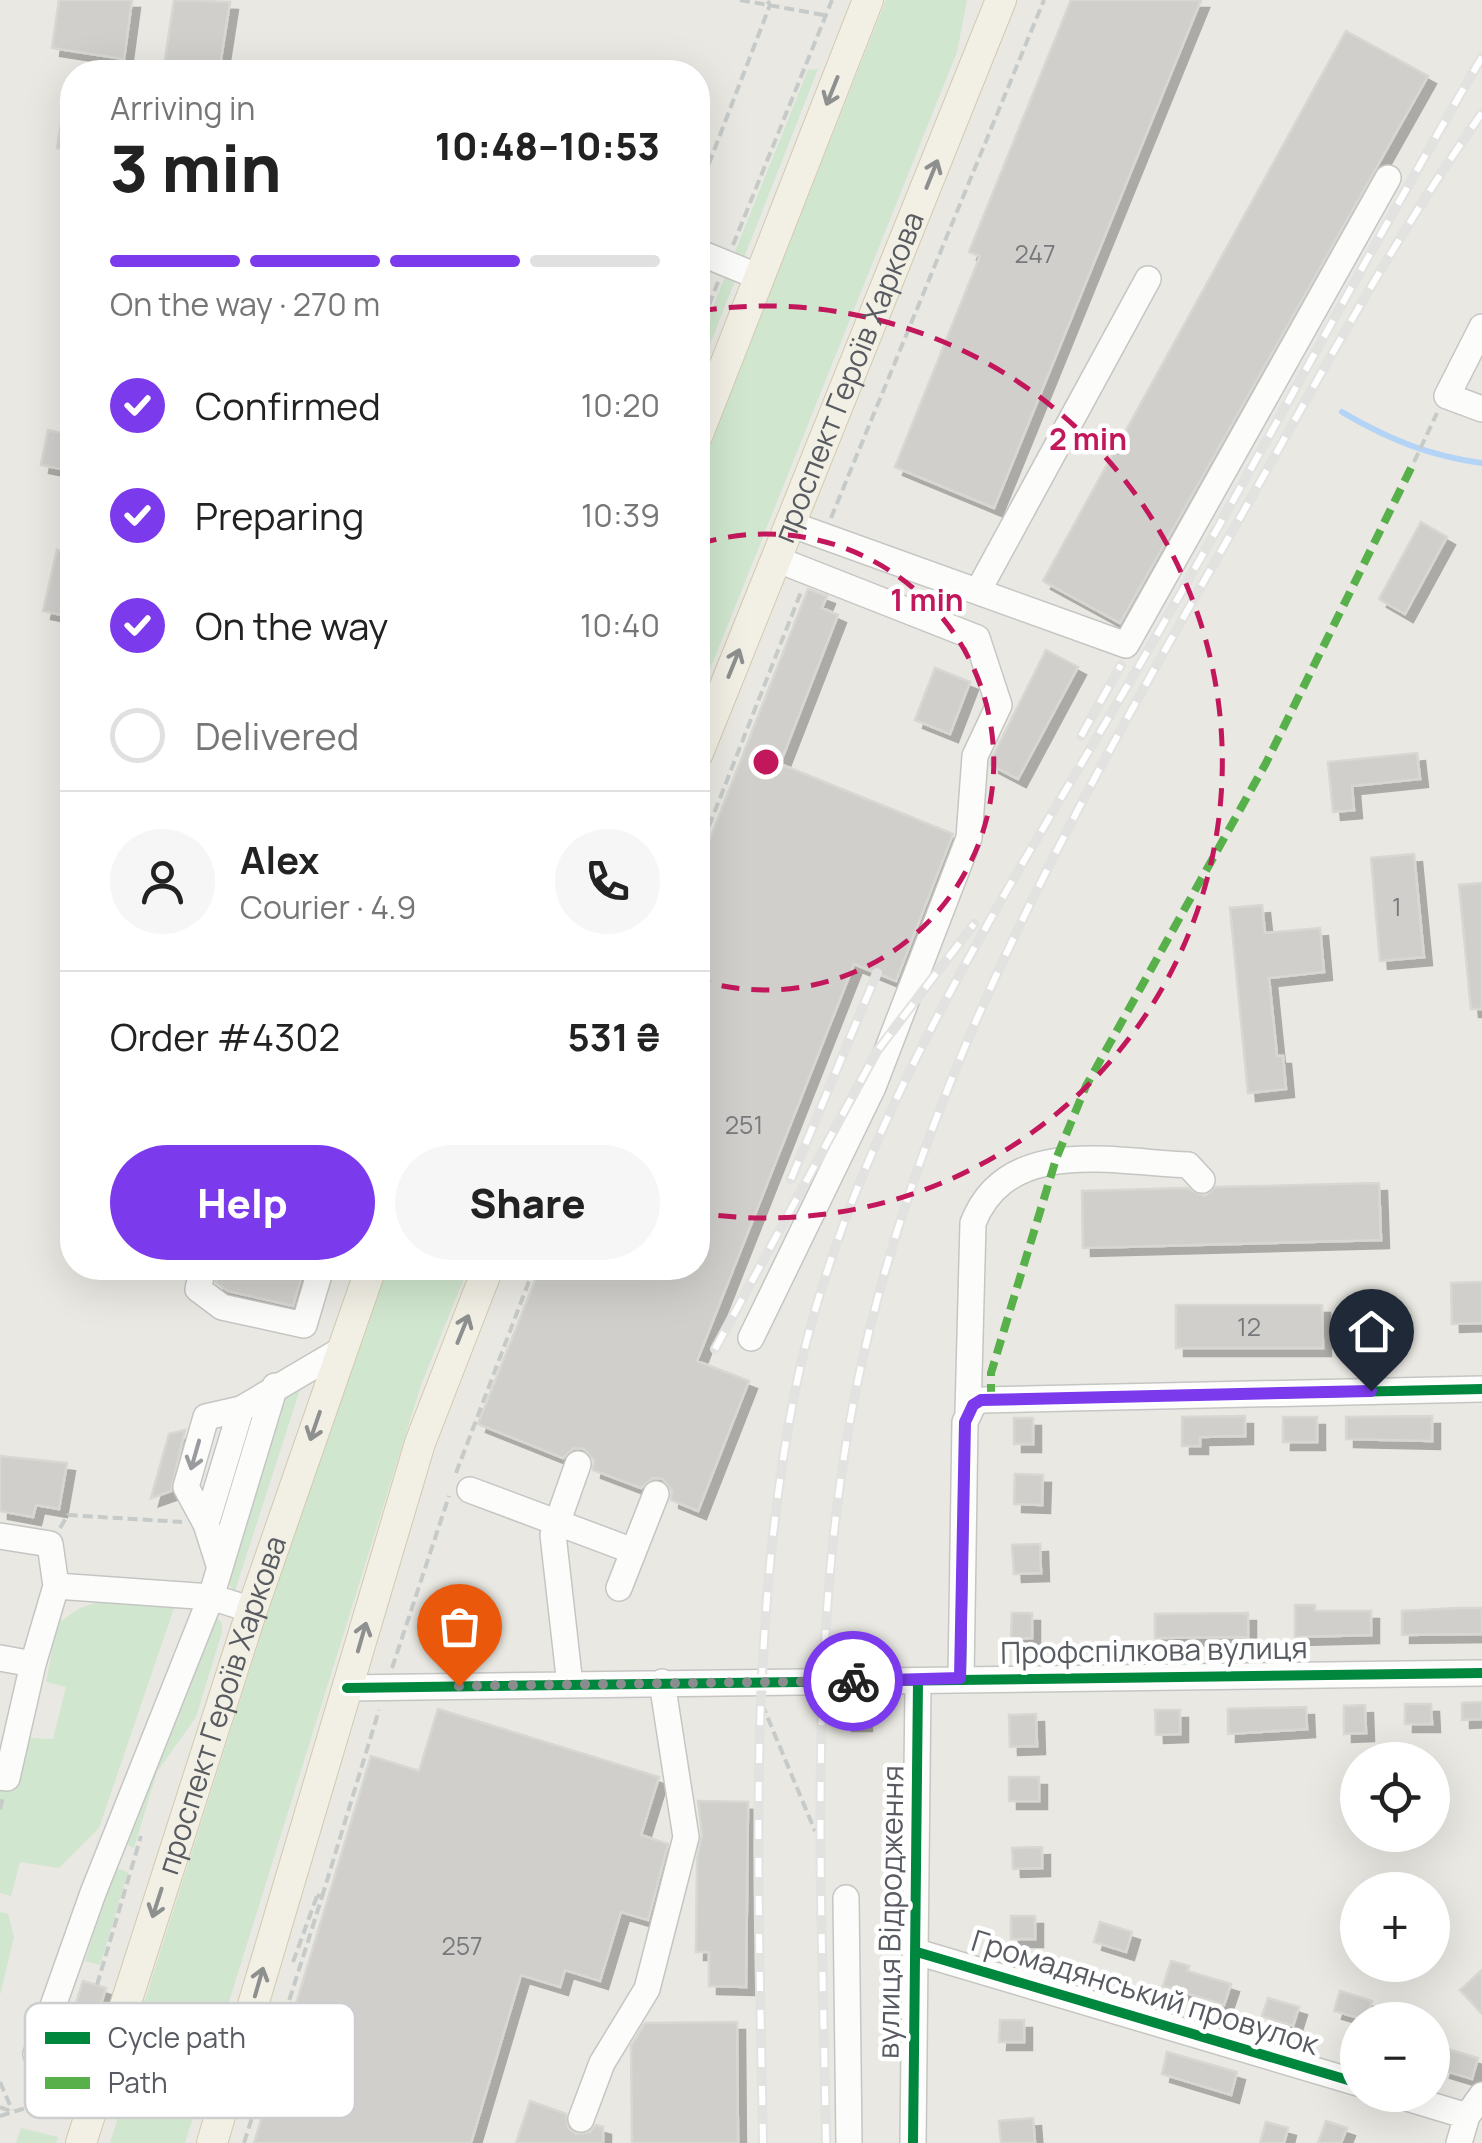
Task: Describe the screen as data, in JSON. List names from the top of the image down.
{
  "streets": {
    "main road": ["проспект Героїв Харкова"],
    "street": ["Профспілкова вулиця", "вулиця Відродження", "Громадянський провулок"]
  },
  "crossings": [
    ["Профспілкова вулиця", "вулиця Відродження"],
    ["вулиця Відродження", "Громадянський провулок"]
  ],
  "house_numbers": [
    "247",
    "1",
    "251",
    "12",
    "257"
  ],
  "legend": ["Cycle path", "Path"],
  "page": {
    "heading": ["3 min", "Arriving in", "10:48–10:53"],
    "panel": [
      "Alex",
      "Courier · 4.9",
      "Order #4302",
      "531 ₴"
    ],
    "bar": "On the way · 270 m",
    "list": [
      ["Confirmed", "10:20"],
      ["Preparing", "10:39"],
      ["On the way", "10:40"],
      "Delivered"
    ],
    "buttons": ["Help", "Share"],
    "map_buttons": ["+", "−"]
  },
  "rings": ["2 min", "1 min"]
}
